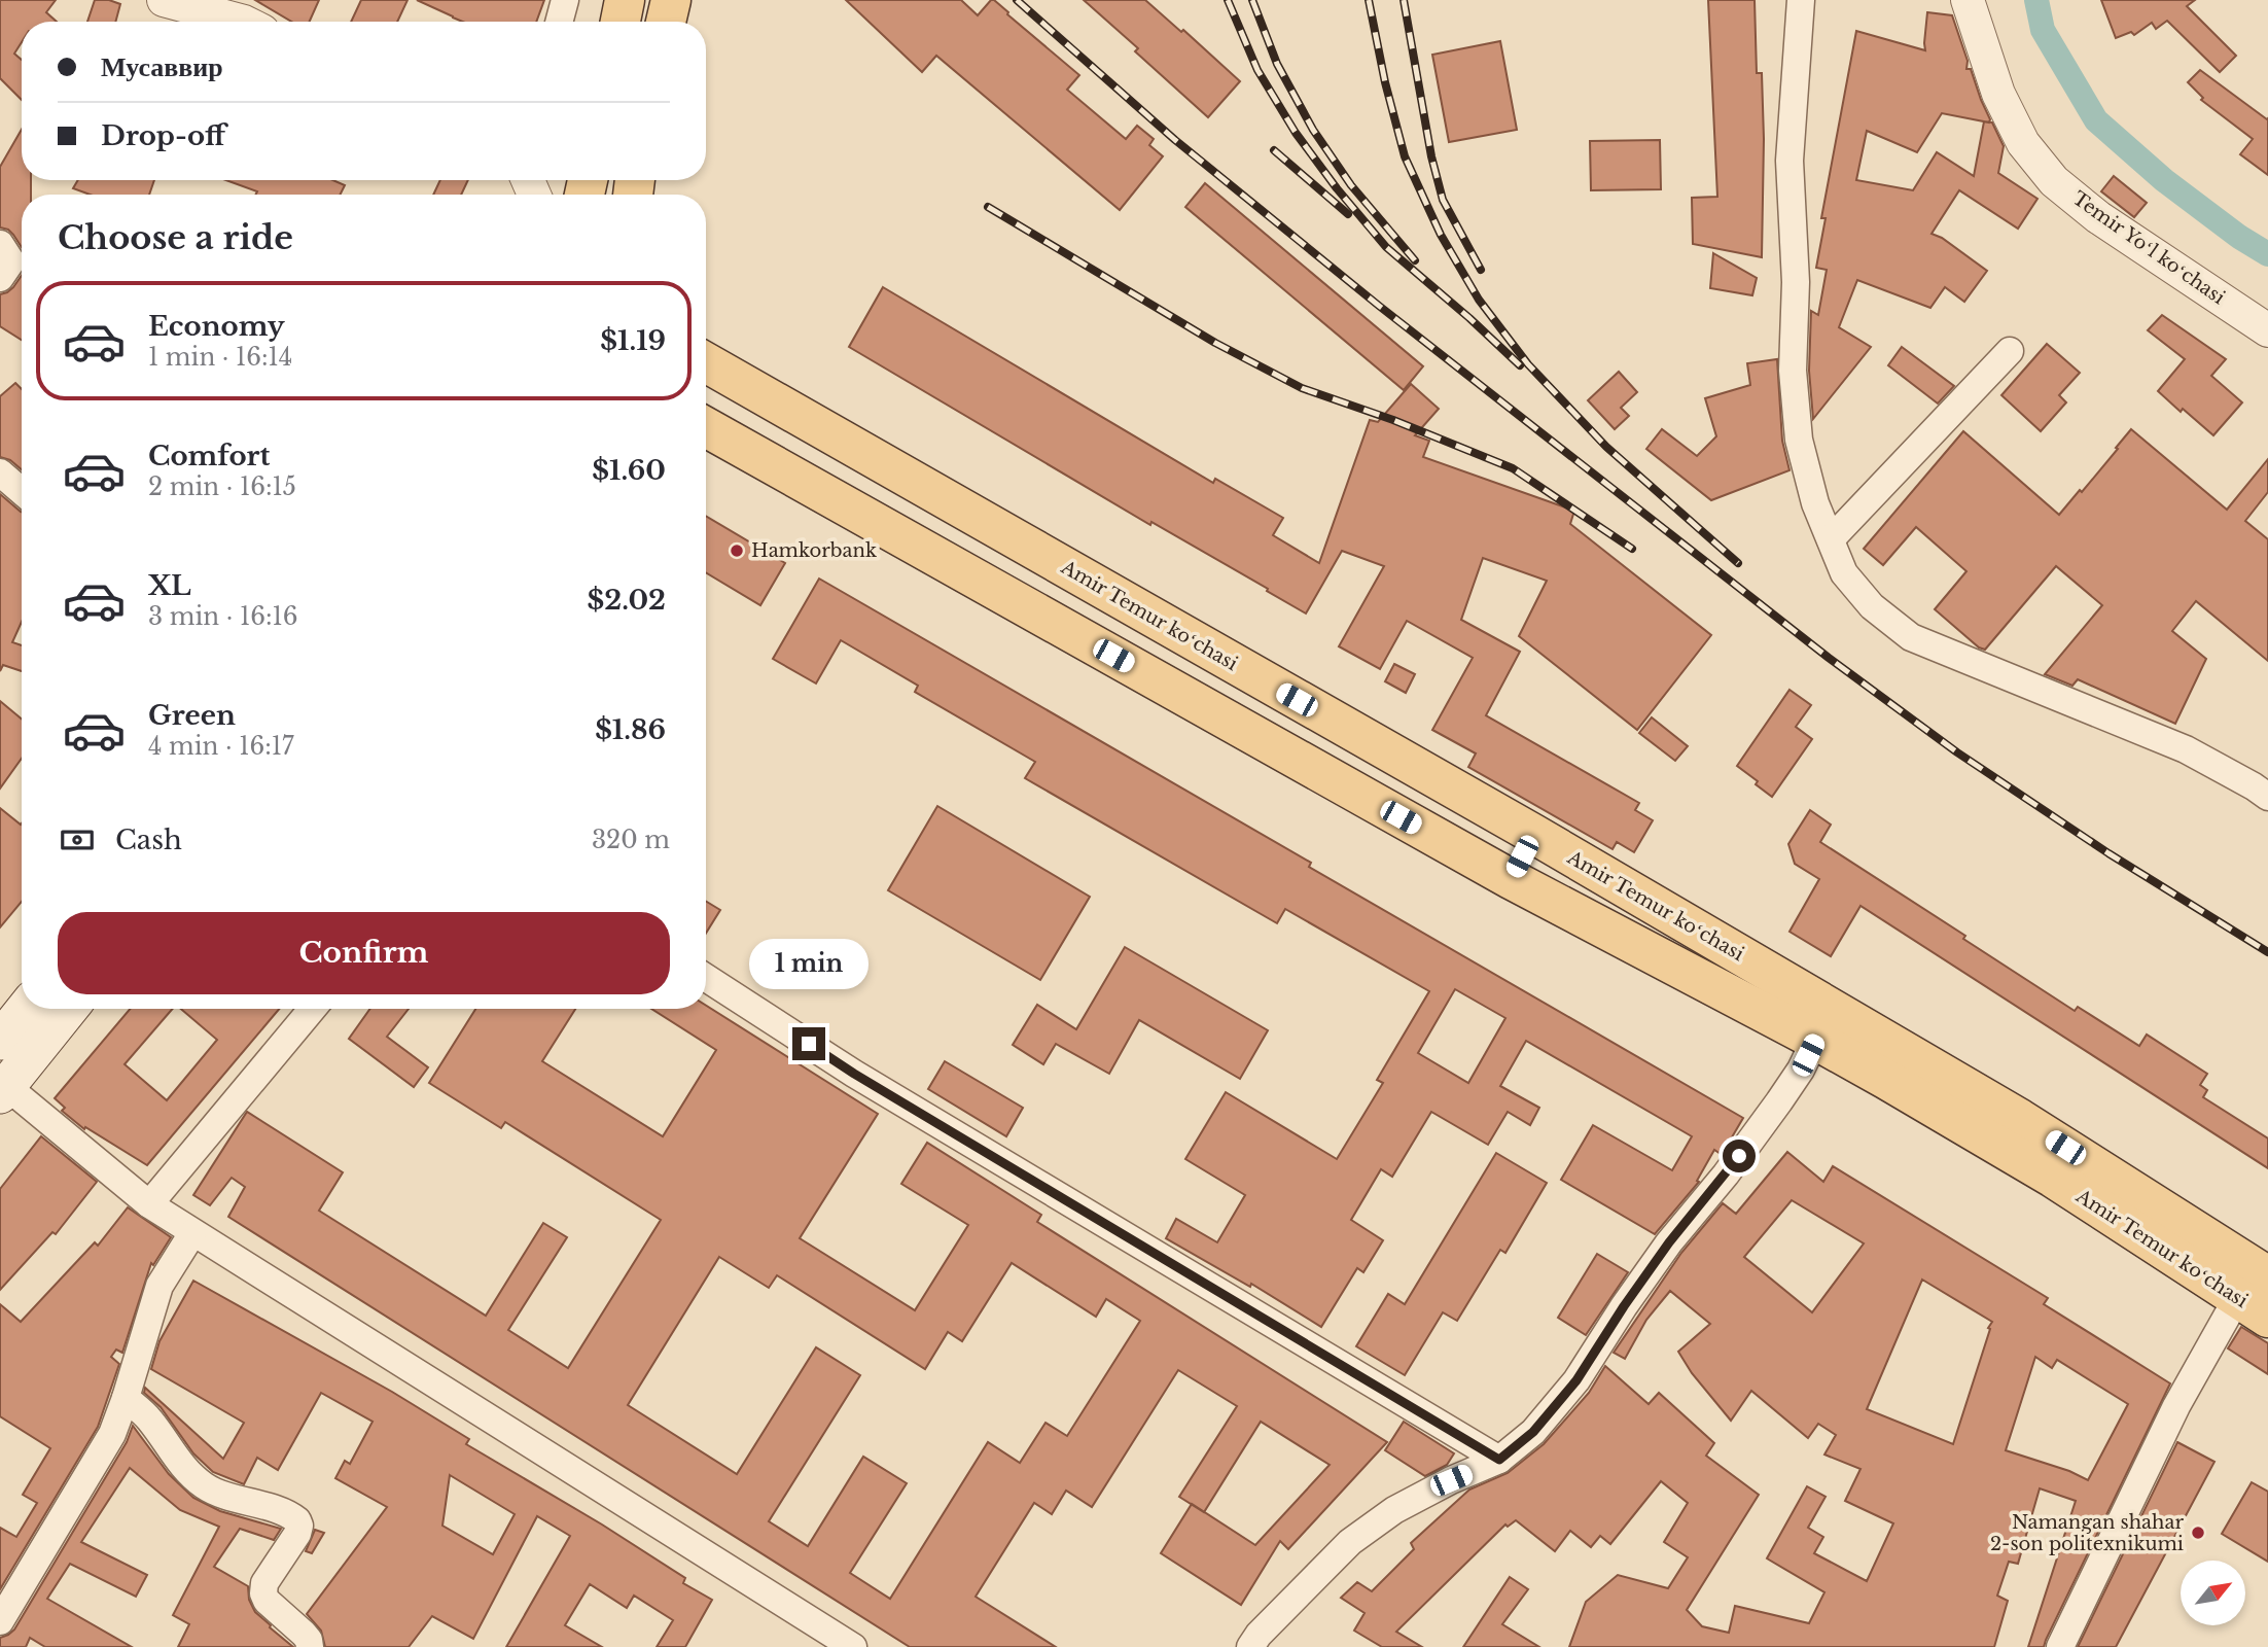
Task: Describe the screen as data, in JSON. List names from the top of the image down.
{
  "streets": {
    "main road": ["Amir Temur koʻchasi"],
    "street": ["Temir Yoʻl koʻchasi"]
  },
  "places": ["Hamkorbank", "Namangan shahar 2-son politexnikumi"],
  "north": "top right",
  "page": {
    "banner": ["Мусаввир", "Drop-off"],
    "heading": "Choose a ride",
    "list": [
      {
        "name": "Economy",
        "note": "1 min · 16:14",
        "value": "$1.19"
      },
      {
        "name": "Comfort",
        "note": "2 min · 16:15",
        "value": "$1.60"
      },
      {
        "name": "XL",
        "note": "3 min · 16:16",
        "value": "$2.02"
      },
      {
        "name": "Green",
        "note": "4 min · 16:17",
        "value": "$1.86"
      }
    ],
    "pay": ["Cash", "320 m"],
    "buttons": "Confirm",
    "bubble": "1 min"
  }
}
